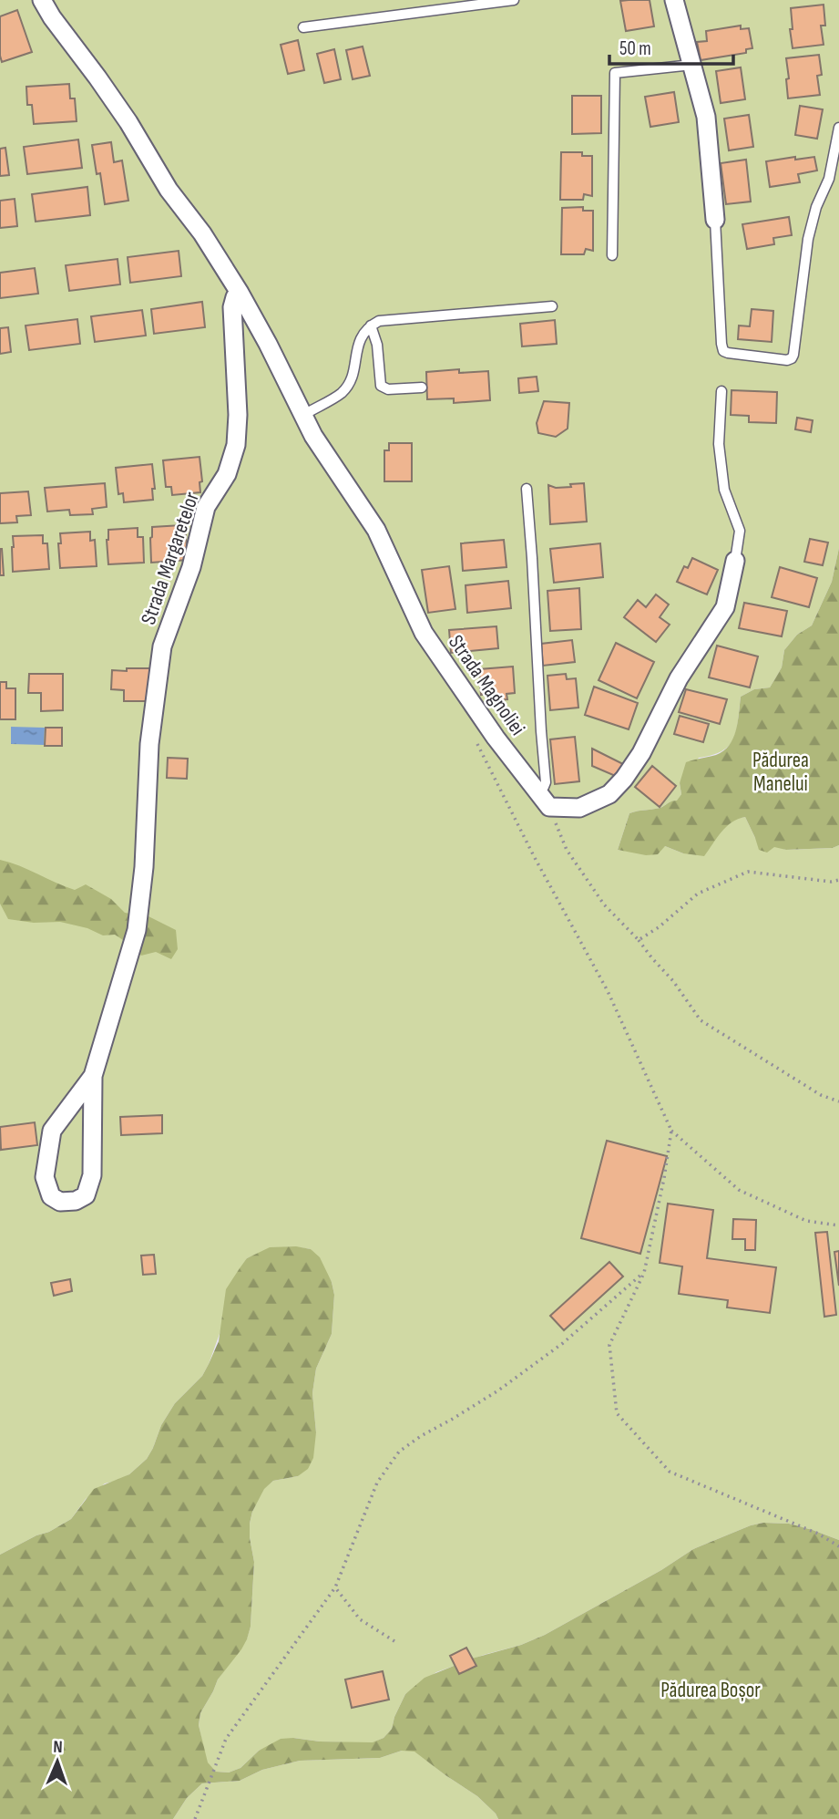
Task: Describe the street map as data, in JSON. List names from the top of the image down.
{
  "streets": {
    "street": ["Strada Margaretelor", "Strada Magnoliei"]
  },
  "crossings": [
    ["Strada Margaretelor", "Strada Magnoliei"]
  ],
  "parks": ["Pădurea Manelui", "Pădurea Boșor"],
  "scale_bar": "50 m",
  "north": "top"
}
